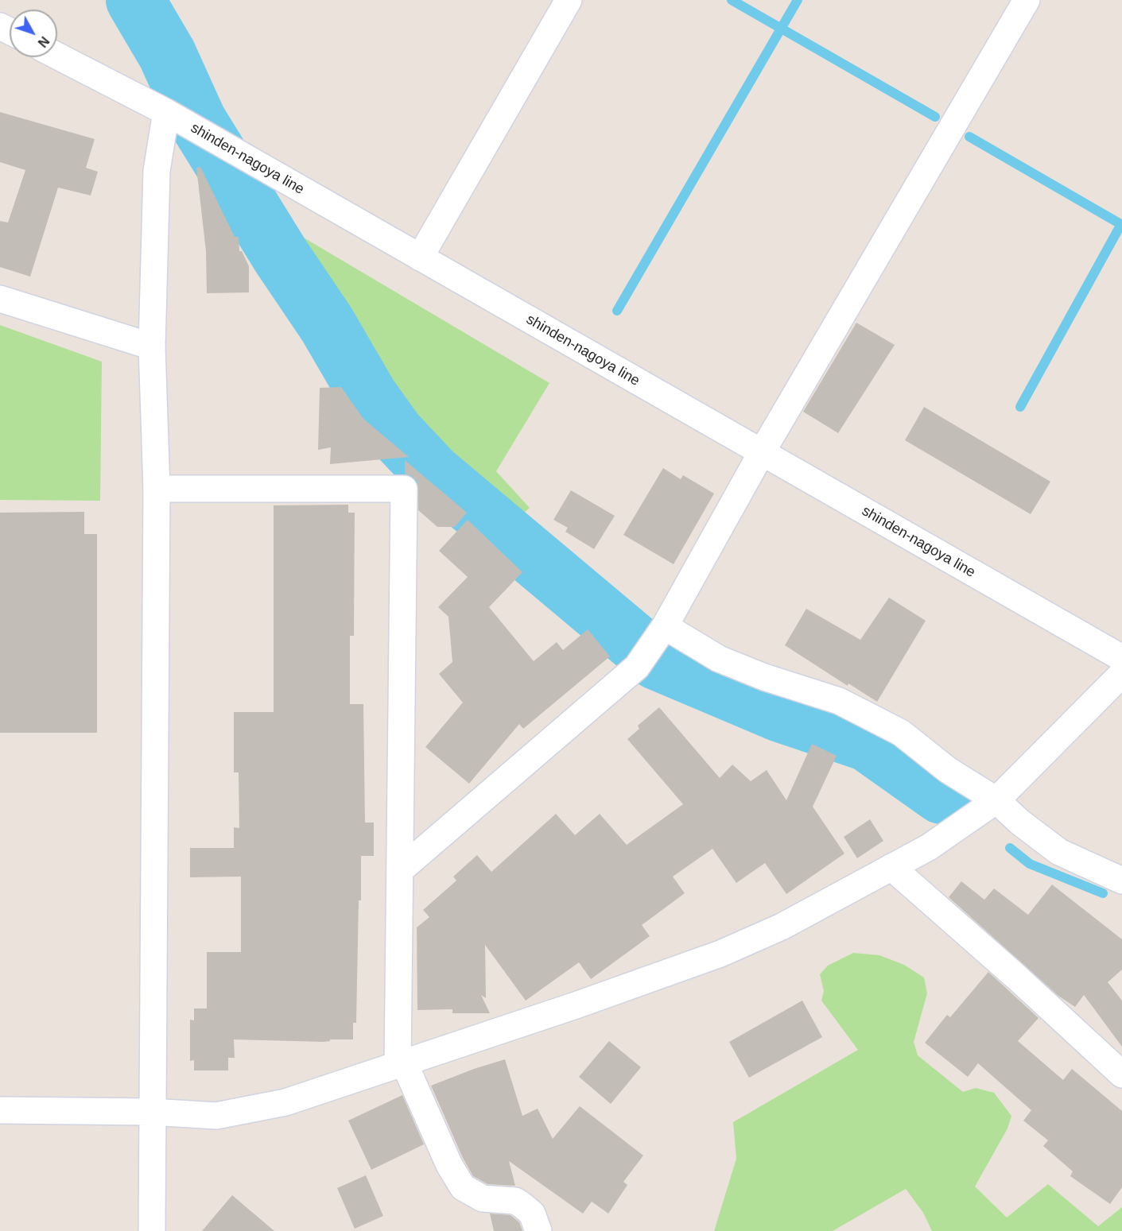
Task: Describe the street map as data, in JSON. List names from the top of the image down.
{
  "streets": {
    "street": ["shinden-nagoya line"]
  },
  "north": "bottom right"
}
